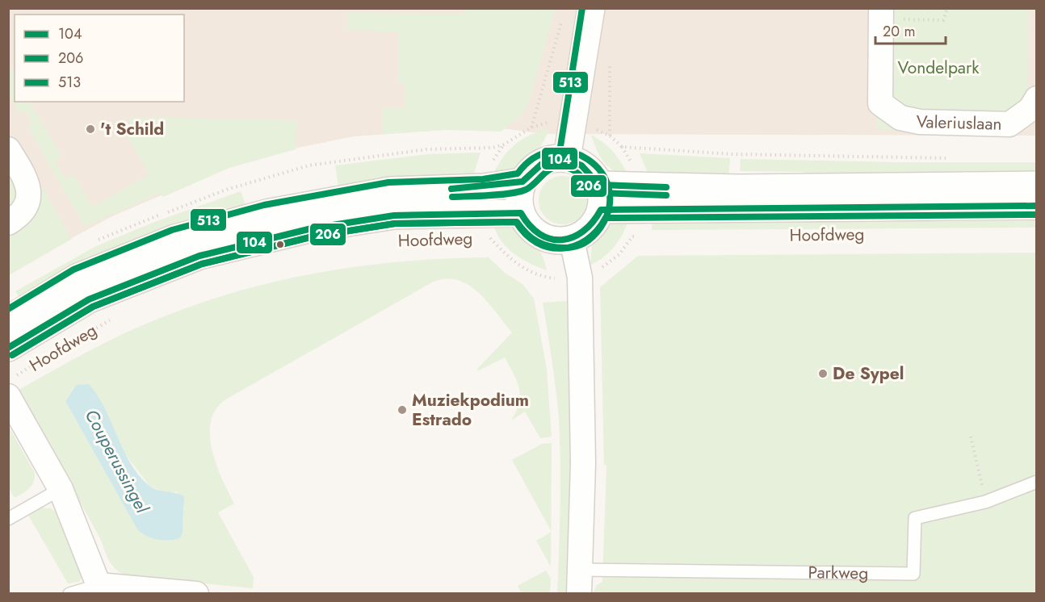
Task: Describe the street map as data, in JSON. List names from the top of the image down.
{
  "streets": {
    "main road": ["Hoofdweg"],
    "street": ["Valeriuslaan"],
    "lane": ["Parkweg"]
  },
  "water": ["Couperussingel"],
  "parks": ["Vondelpark"],
  "places": ["'t Schild", "De Sypel", "Muziekpodium Estrado"],
  "lines": ["transit line 513", "transit line 104", "transit line 206"],
  "legend": ["104", "206", "513"],
  "scale_bar": "20 m"
}
